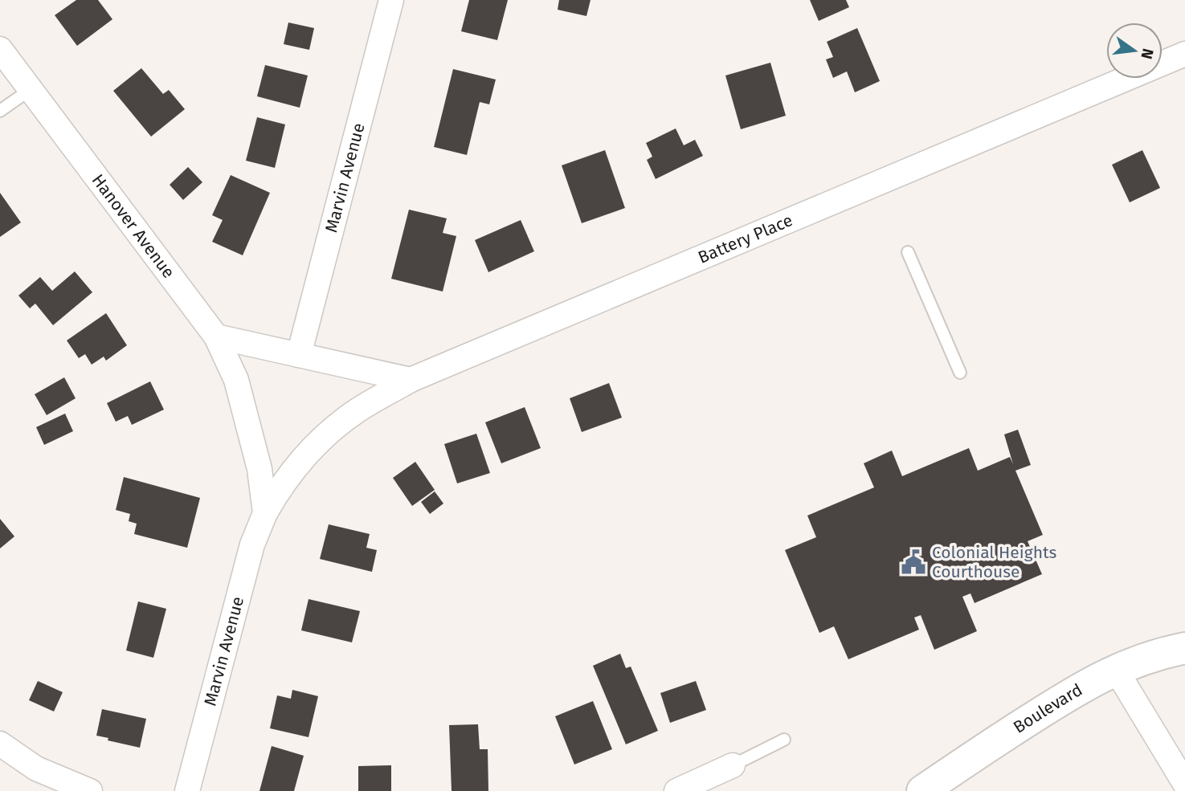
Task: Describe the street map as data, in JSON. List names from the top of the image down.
{
  "streets": {
    "main road": ["Boulevard"],
    "street": ["Marvin Avenue", "Hanover Avenue", "Battery Place"]
  },
  "crossings": [
    ["Marvin Avenue", "Hanover Avenue"],
    ["Marvin Avenue", "Battery Place"]
  ],
  "places": {
    "public building": ["Colonial Heights Courthouse"]
  },
  "north": "right"
}
